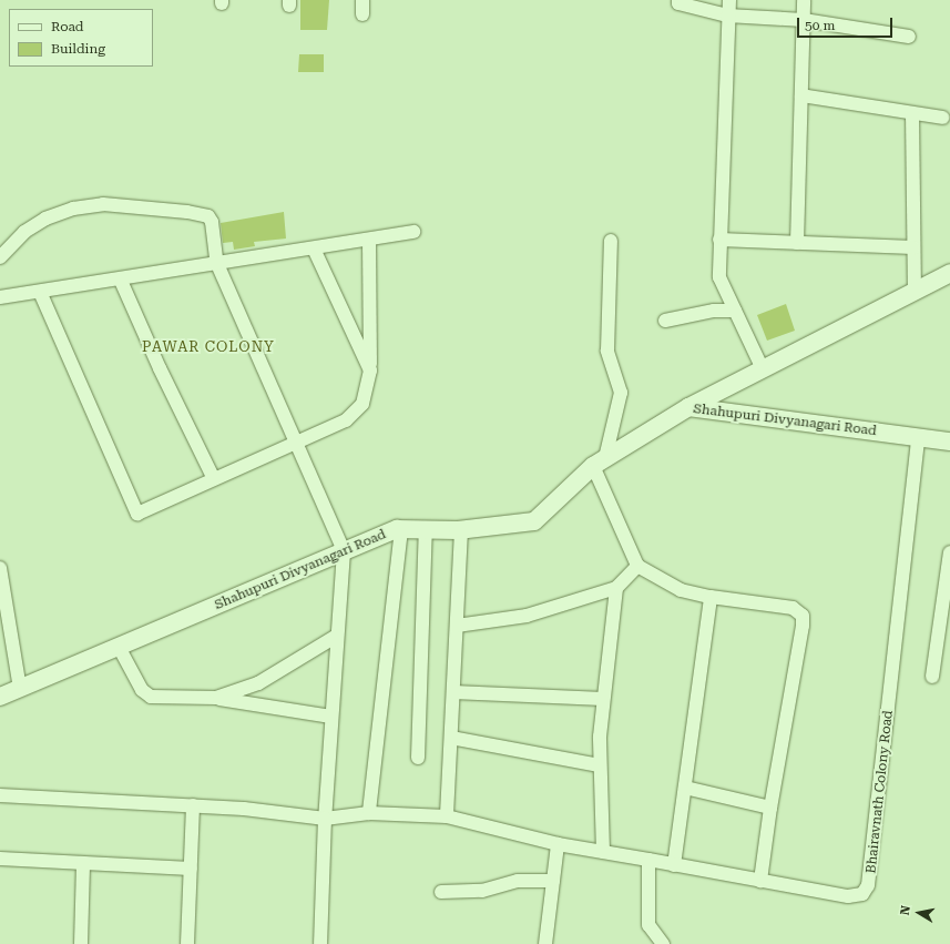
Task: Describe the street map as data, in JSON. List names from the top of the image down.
{
  "streets": {
    "main road": ["Shahupuri Divyanagari Road"],
    "street": ["Bhairavnath Colony Road"]
  },
  "crossings": [
    ["Shahupuri Divyanagari Road", "Bhairavnath Colony Road"]
  ],
  "districts": ["PAWAR COLONY"],
  "legend": ["Road", "Building"],
  "scale_bar": "50 m",
  "north": "left"
}
